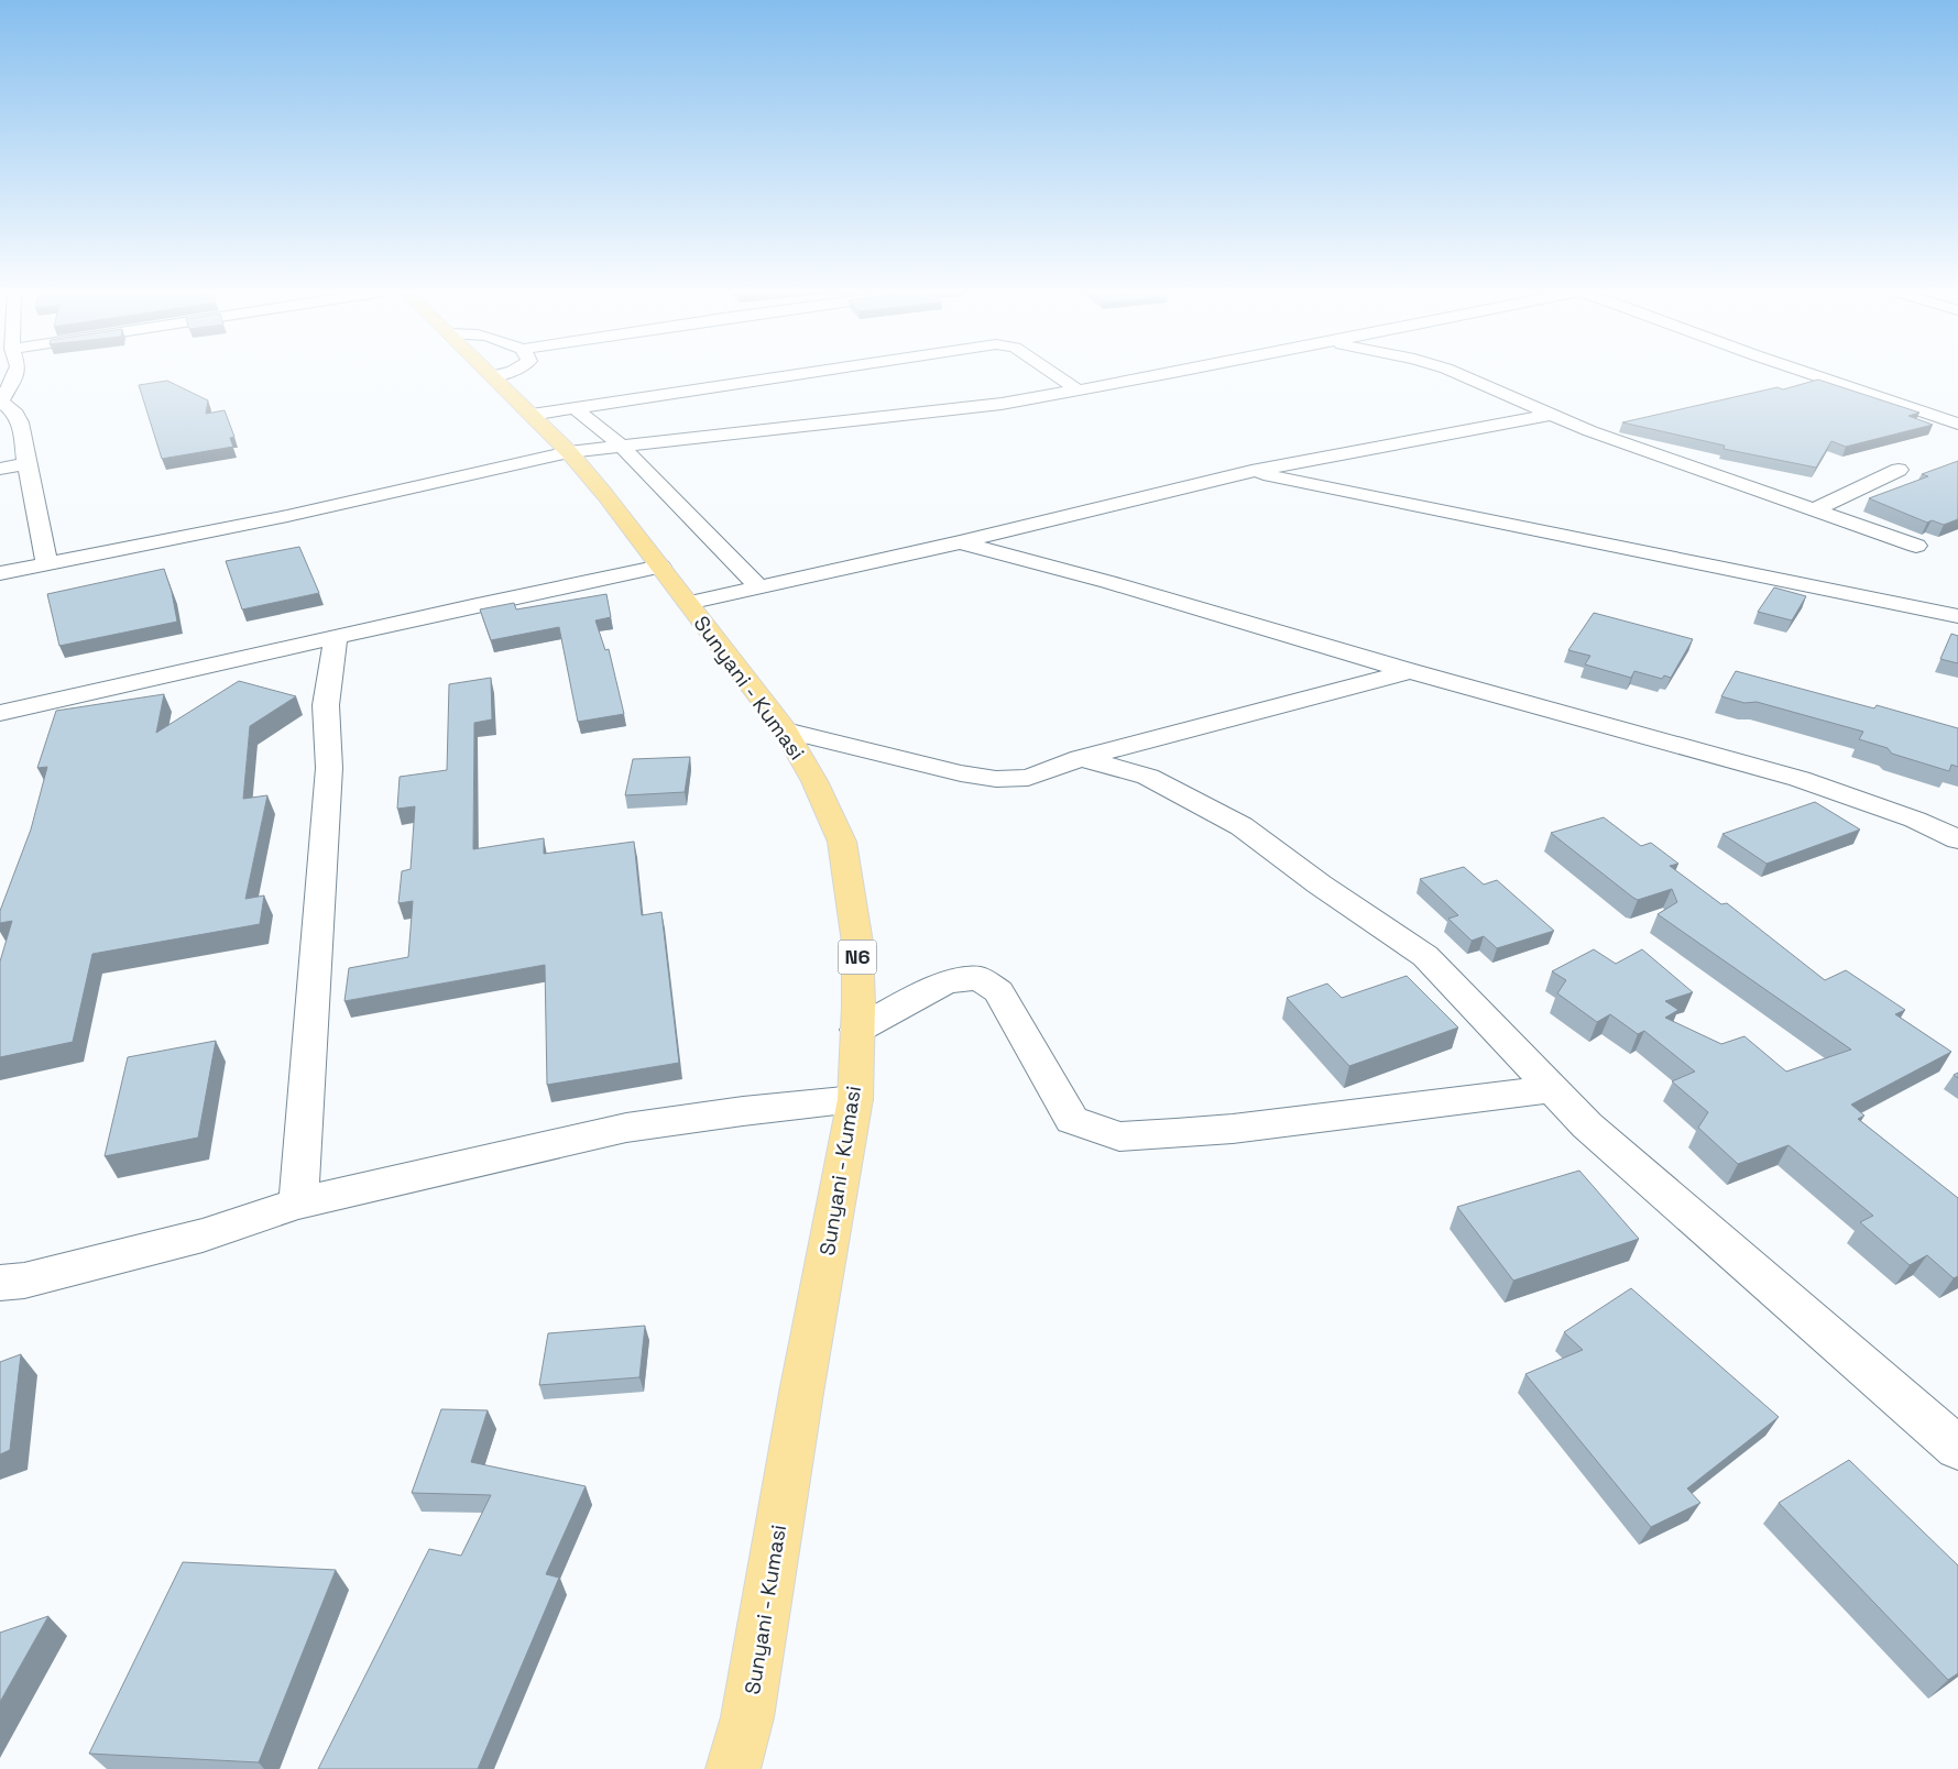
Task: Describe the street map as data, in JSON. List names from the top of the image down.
{
  "streets": {
    "main road": ["Sunyani - Kumasi", "N6"]
  }
}
